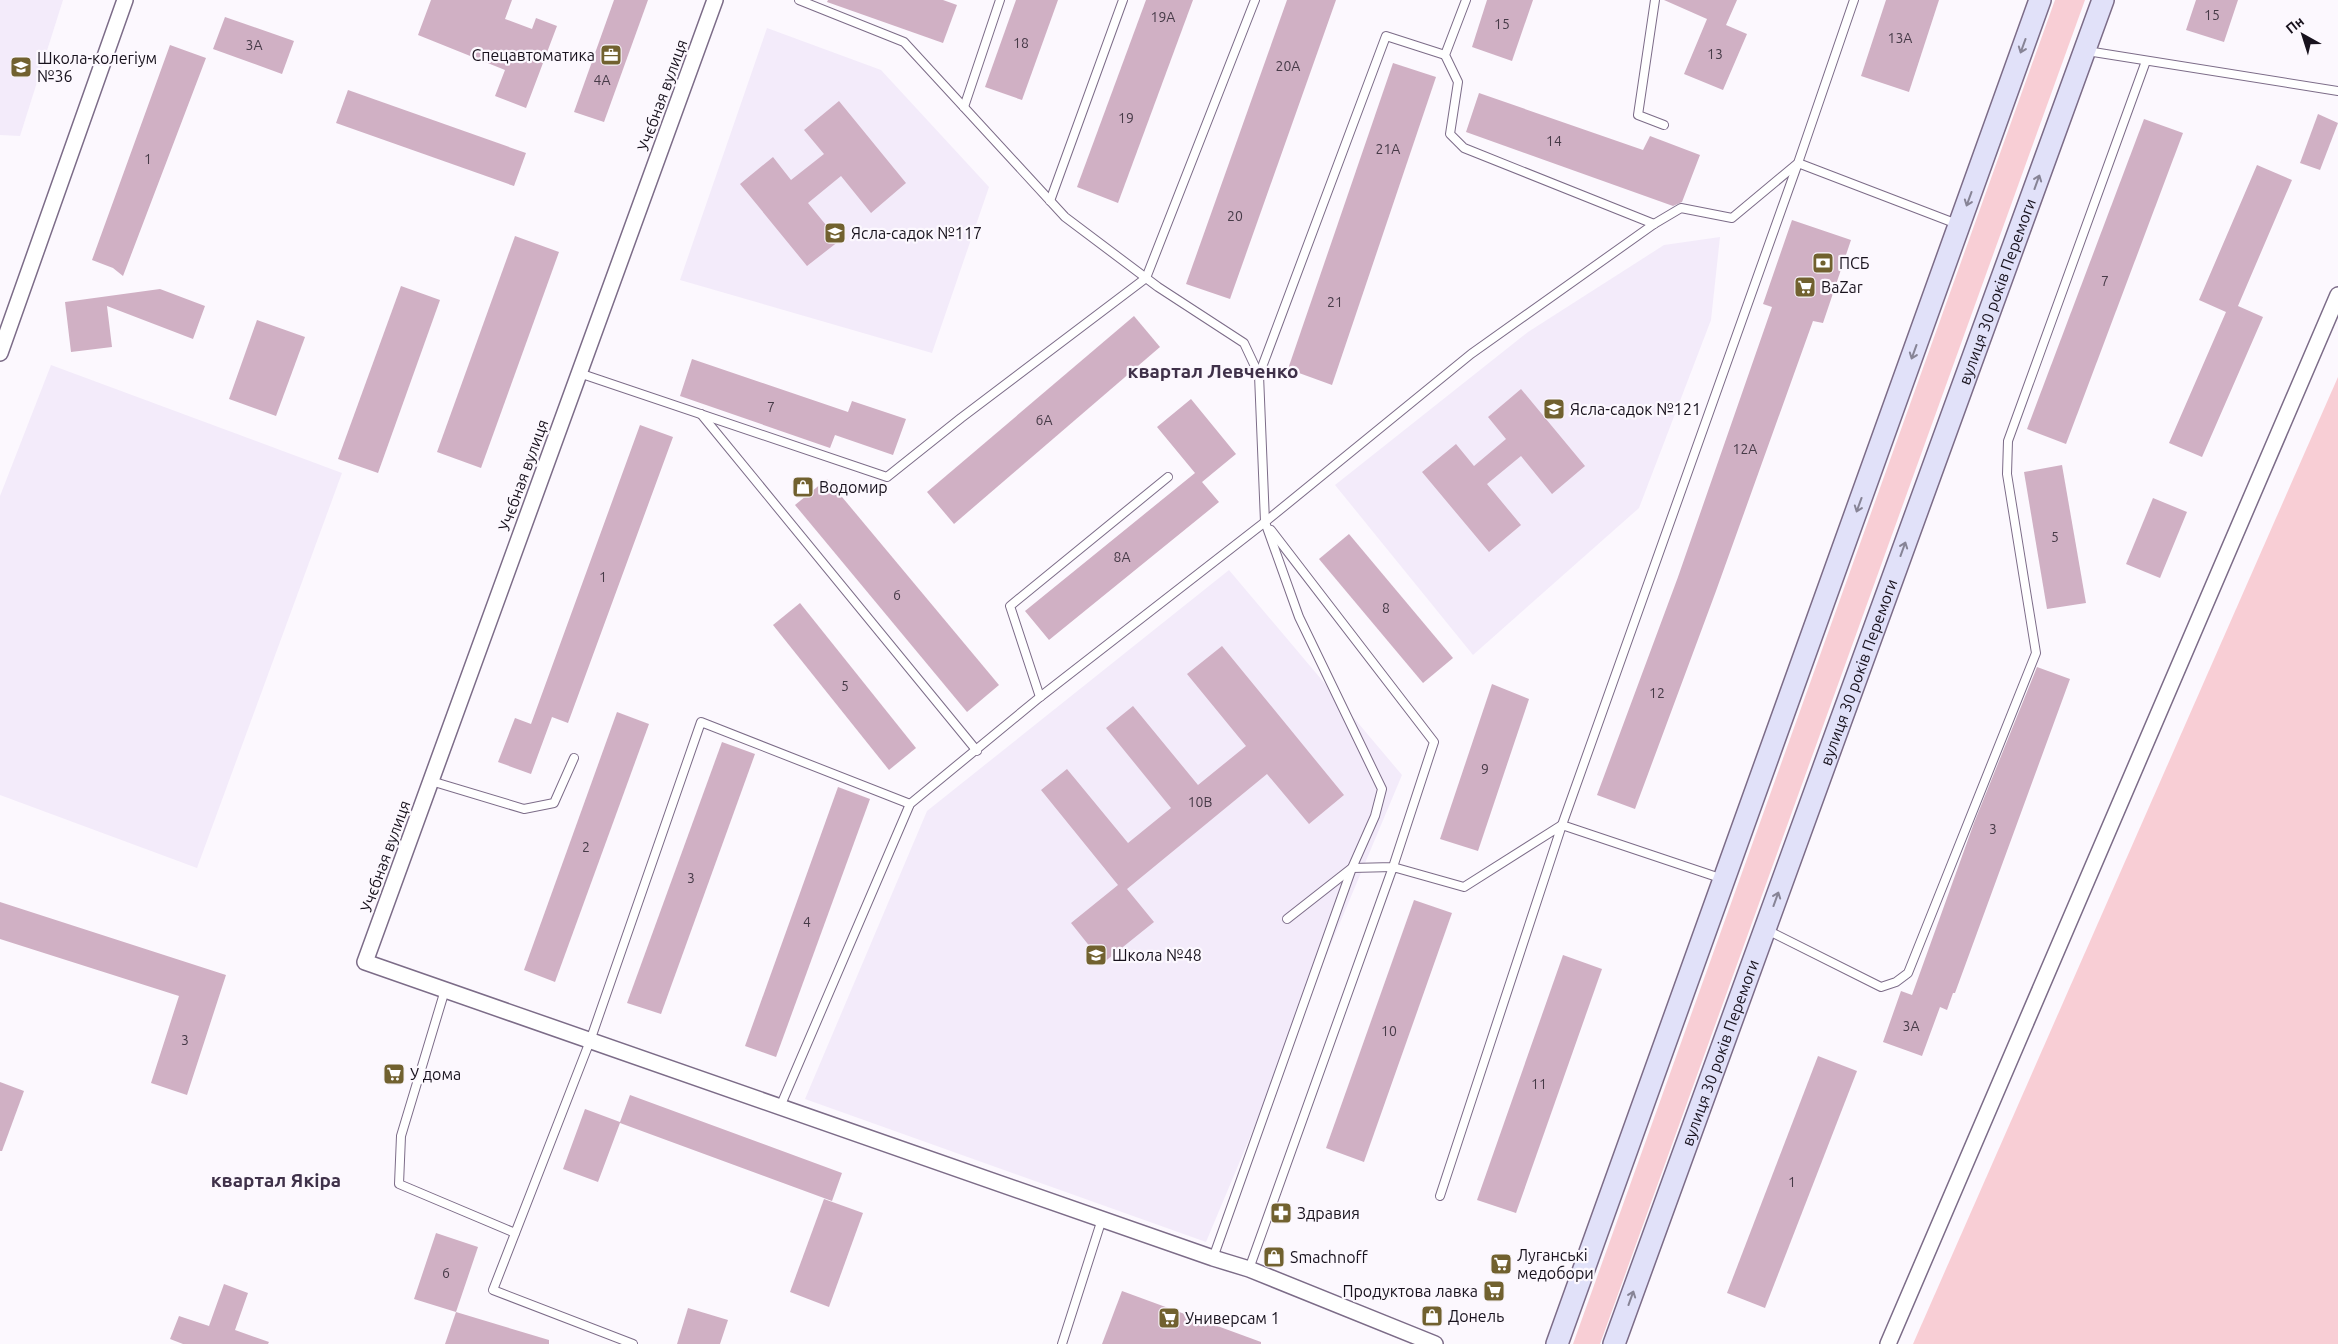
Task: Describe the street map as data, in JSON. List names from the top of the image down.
{
  "streets": {
    "street": ["Учєбная вулиця", "вулиця 30 років Перемоги"]
  },
  "districts": ["квартал Левченко", "квартал Якіра"],
  "places": {
    "office": ["Спецавтоматика"],
    "school or university": [
      "Школа-колегіум №36",
      "Ясла-садок №117",
      "Ясла-садок №121",
      "Школа №48"
    ],
    "bank": ["ПСБ"],
    "supermarket": [
      "BaZar",
      "У дома",
      "Луганські медобори",
      "Продуктова лавка",
      "Универсам 1"
    ],
    "shop": ["Водомир", "Smachnoff", "Донель"],
    "pharmacy": ["Здравия"]
  },
  "house_numbers": [
    "15",
    "19А",
    "15",
    "13А",
    "18",
    "3А",
    "13",
    "20А",
    "4А",
    "19",
    "14",
    "21А",
    "1",
    "20",
    "7",
    "21",
    "7",
    "6А",
    "12А",
    "5",
    "8А",
    "1",
    "6",
    "8",
    "5",
    "12",
    "9",
    "10В",
    "3",
    "2",
    "3",
    "4",
    "3А",
    "10",
    "3",
    "11",
    "1",
    "6"
  ],
  "north": "top left"
}
